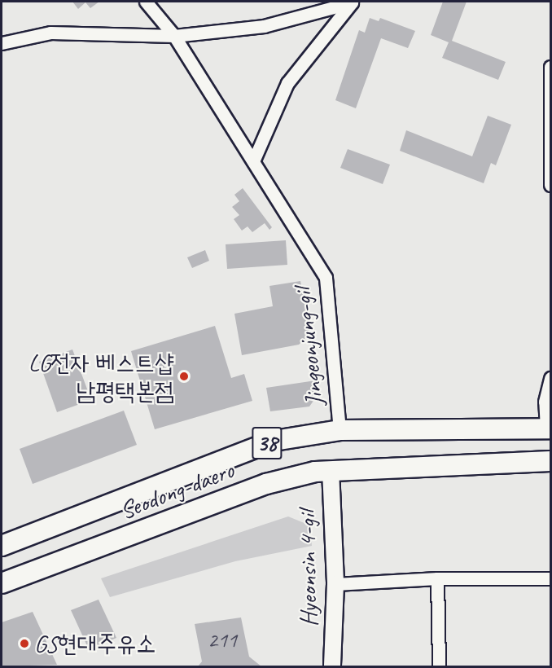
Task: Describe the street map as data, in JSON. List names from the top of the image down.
{
  "streets": {
    "main road": ["38", "Seodong-daero"],
    "street": ["Jingeonjung-gil", "Hyeonsin 4-gil"]
  },
  "crossings": [
    ["Jingeonjung-gil", "Seodong-daero"],
    ["Seodong-daero", "Hyeonsin 4-gil"]
  ],
  "places": ["LG전자 베스트샵 남평택본점", "GS현대주유소"],
  "house_numbers": ["211"]
}
